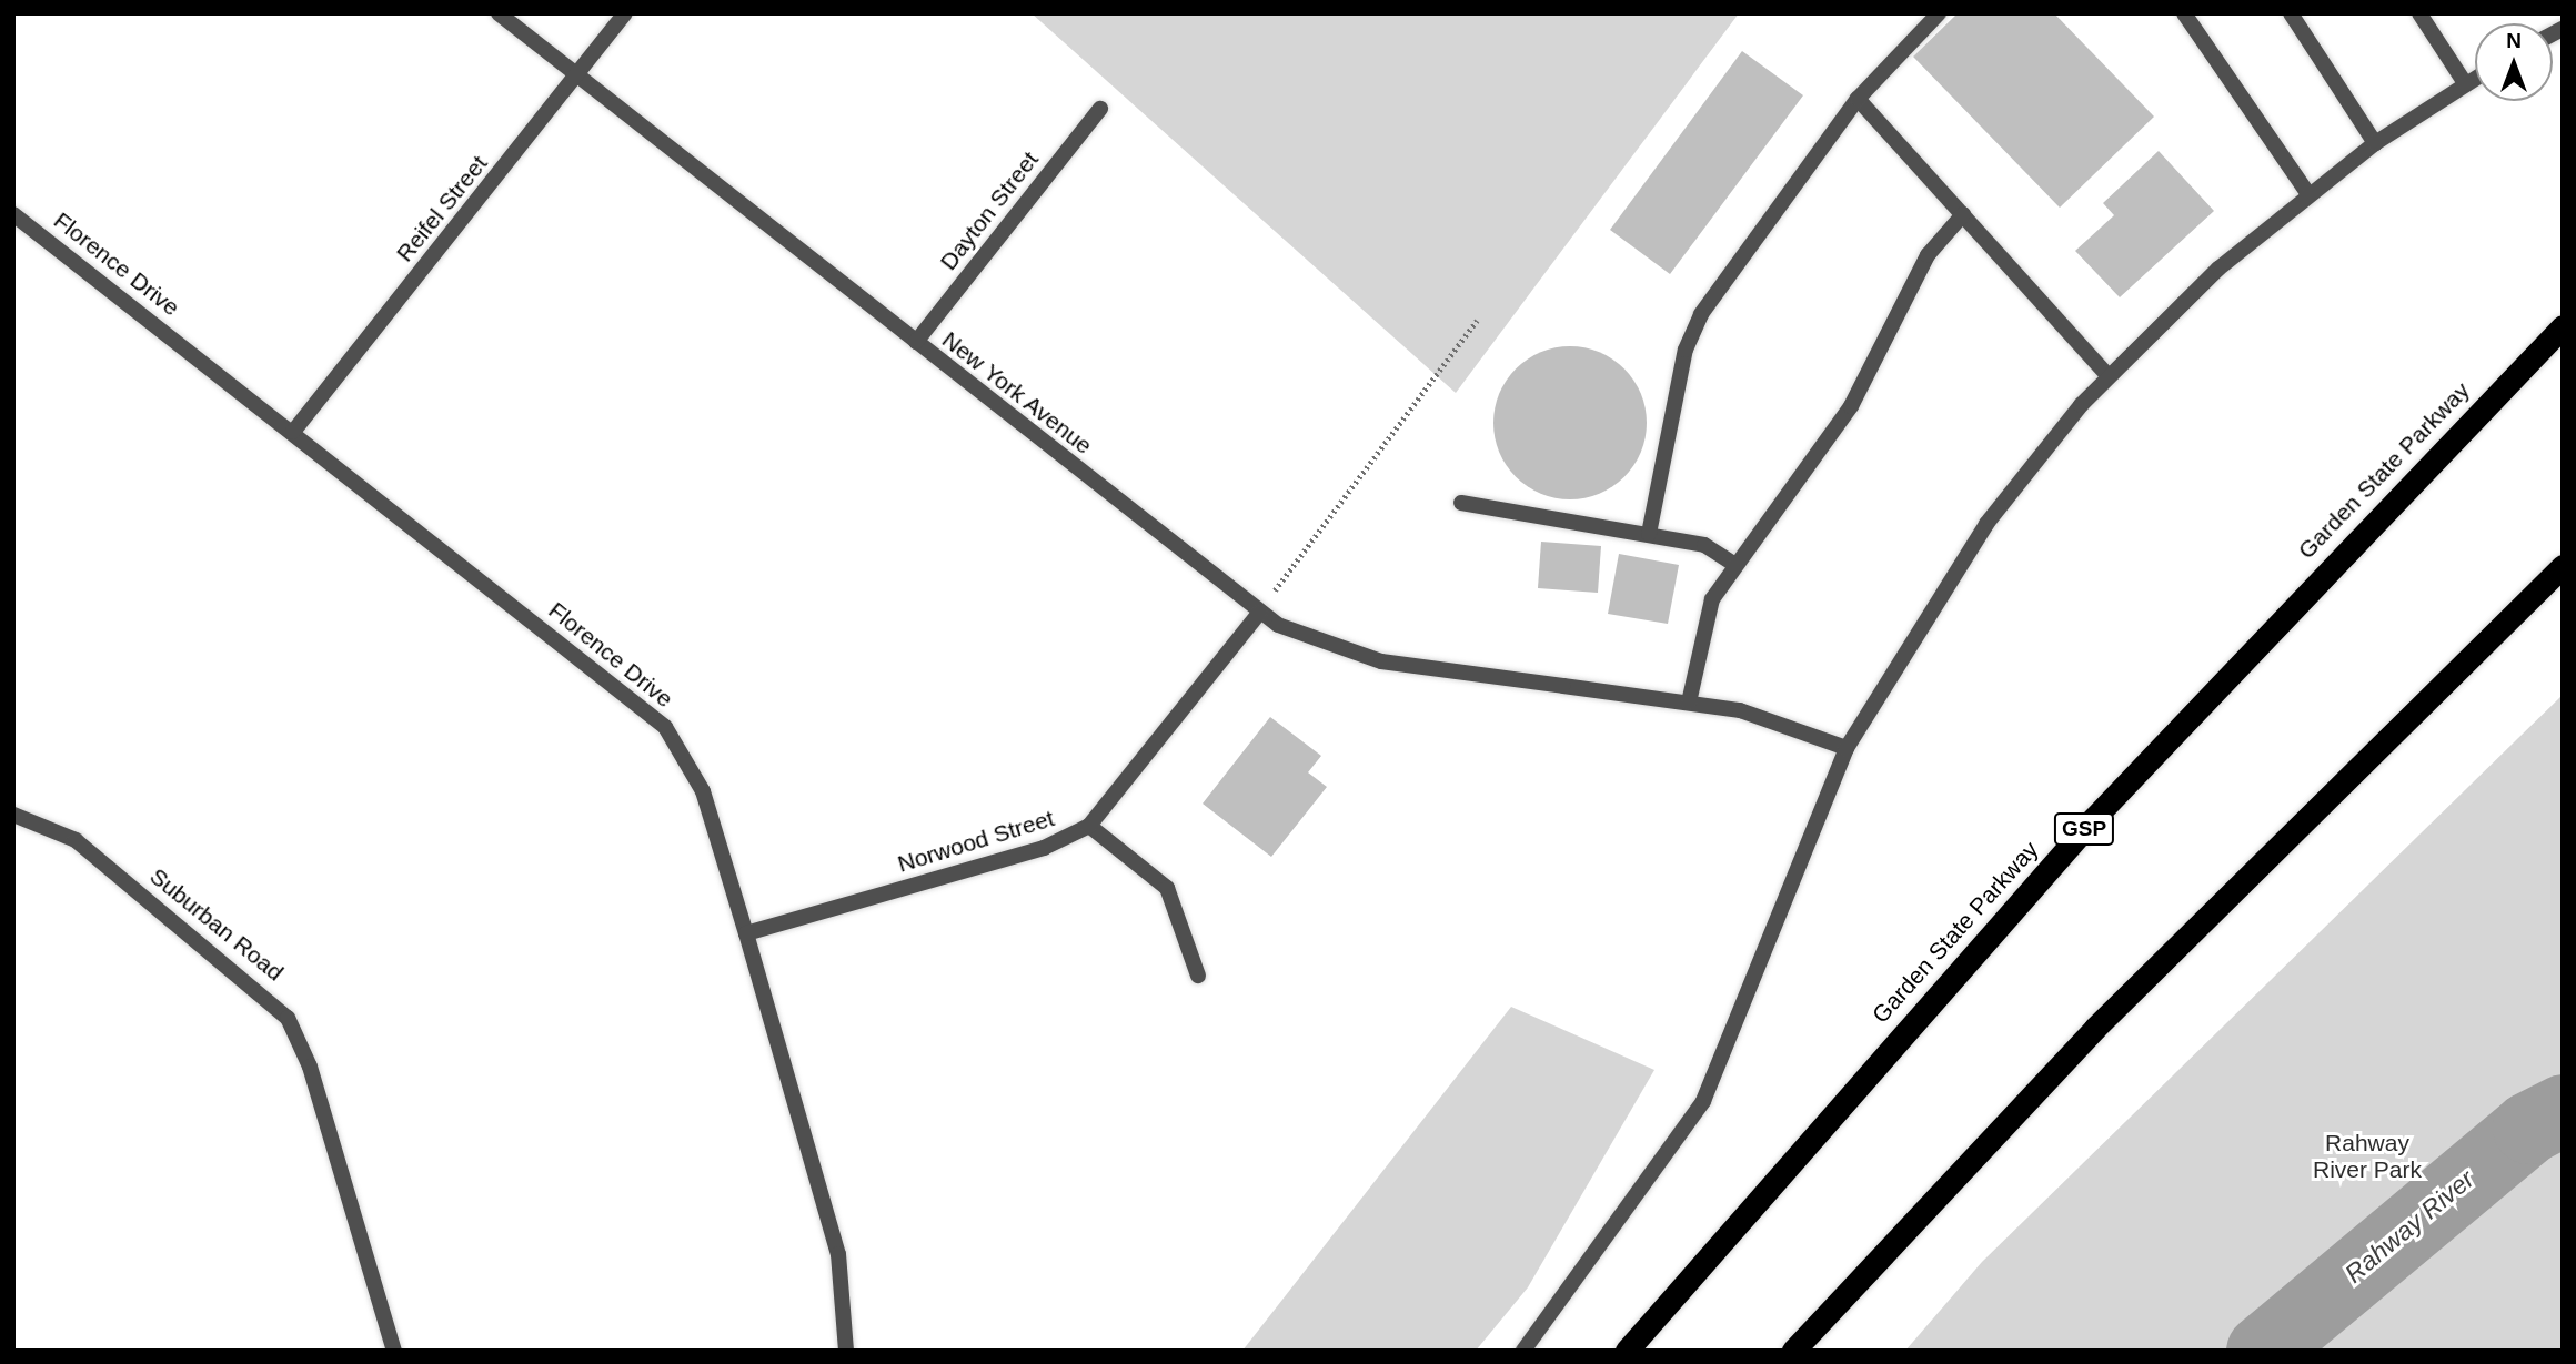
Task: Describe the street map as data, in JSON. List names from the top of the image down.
{
  "streets": {
    "highway": ["Garden State Parkway", "GSP"],
    "street": [
      "Reifel Street",
      "Dayton Street",
      "Florence Drive",
      "New York Avenue",
      "Norwood Street",
      "Suburban Road"
    ]
  },
  "crossings": [
    ["Reifel Street", "Florence Drive"],
    ["Reifel Street", "New York Avenue"],
    ["Dayton Street", "New York Avenue"],
    ["Florence Drive", "Norwood Street"],
    ["New York Avenue", "Norwood Street"]
  ],
  "water": ["Rahway River"],
  "parks": ["Rahway River Park"],
  "north": "top"
}
